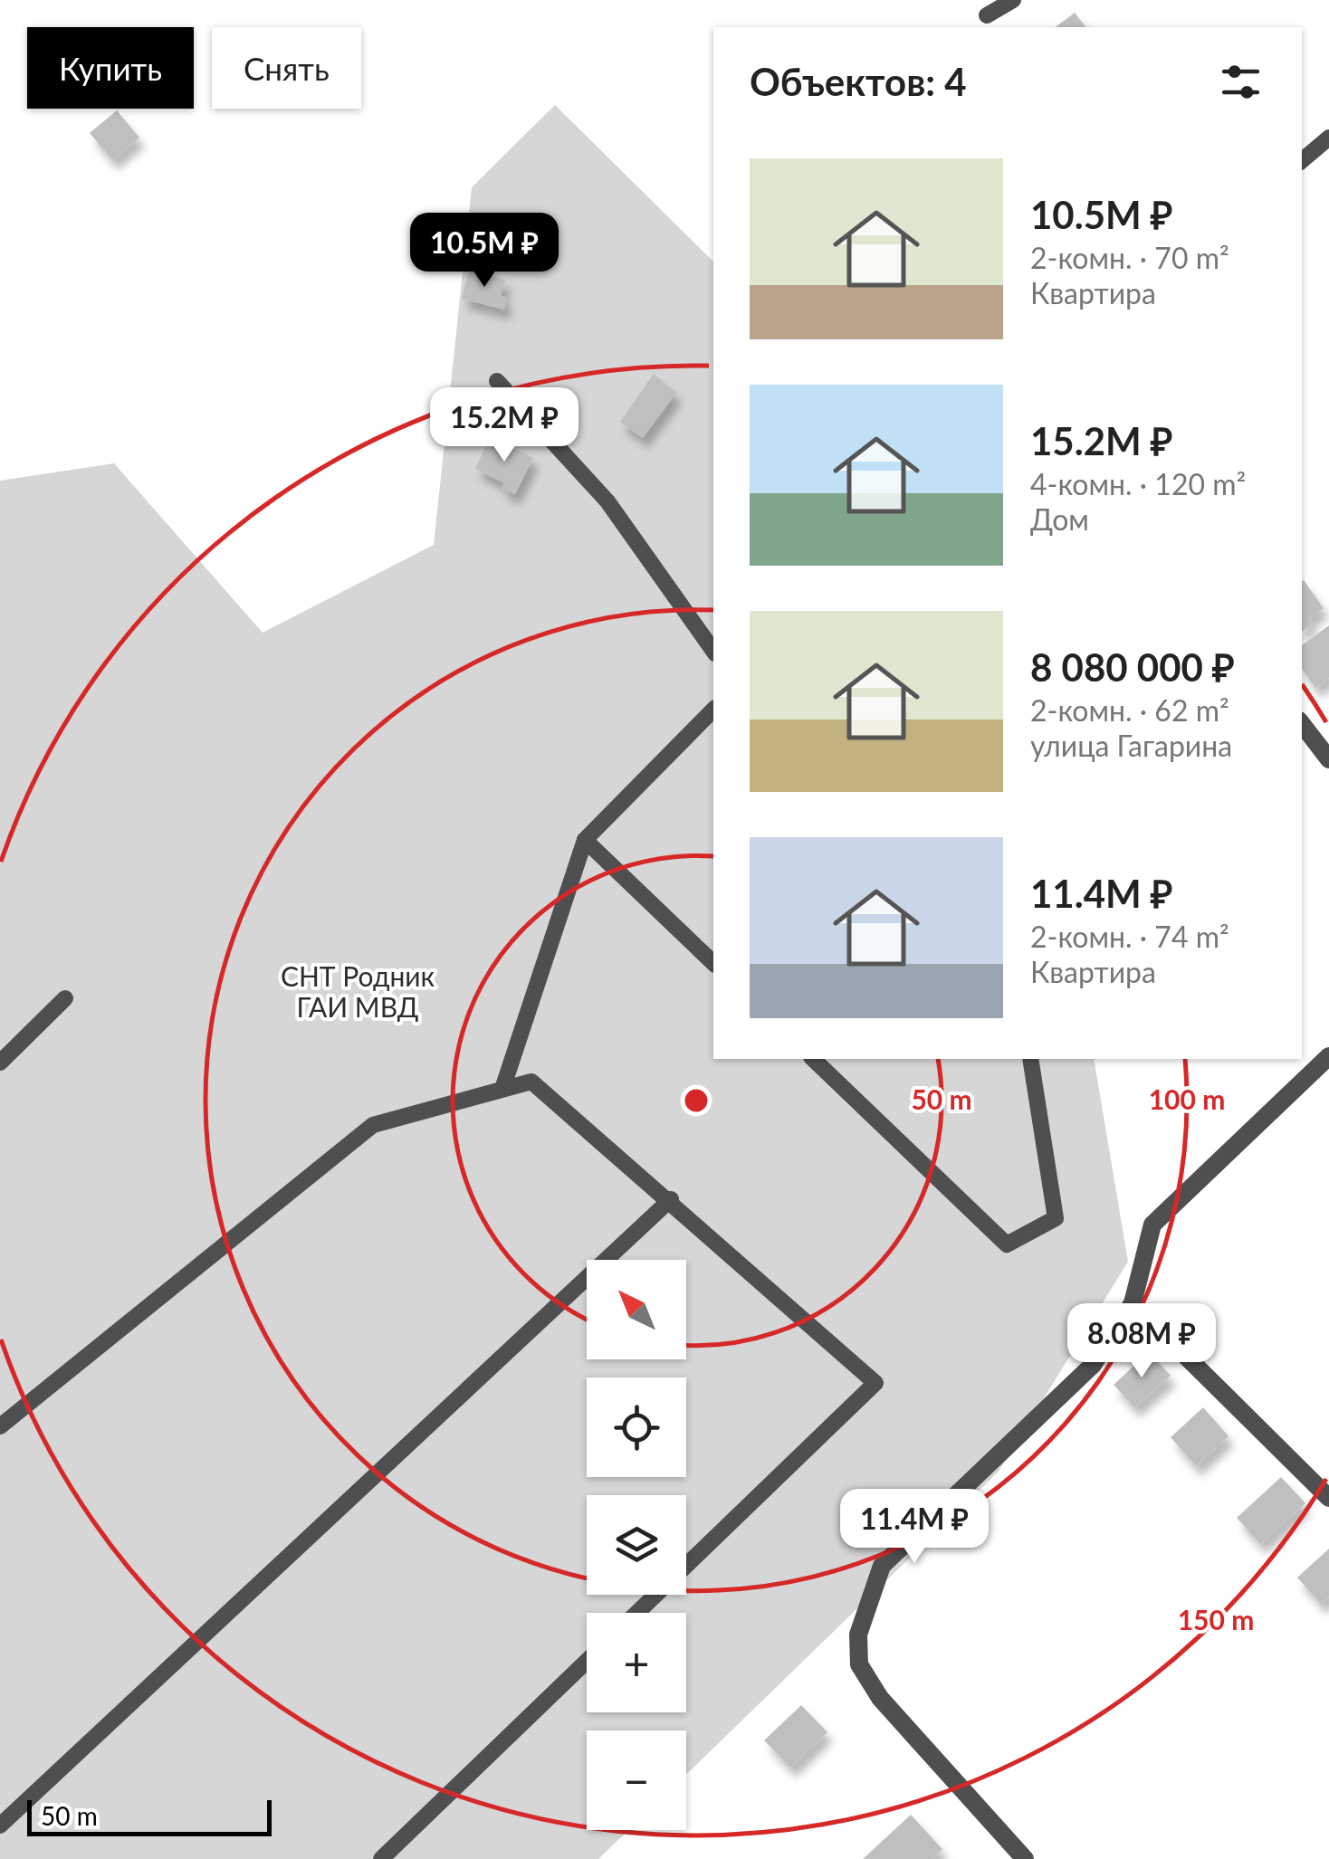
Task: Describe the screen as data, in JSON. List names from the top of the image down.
{
  "parks": ["СНТ Родник ГАИ МВД"],
  "scale_bar": "50 m",
  "north": "top left",
  "page": {
    "chip": ["Купить", "Снять"],
    "heading": "Объектов: 4",
    "list": [
      {
        "name": "10.5M ₽",
        "note": "2-комн. · 70 m² · Квартира"
      },
      {
        "name": "15.2M ₽",
        "note": "4-комн. · 120 m² · Дом"
      },
      {
        "name": "8 080 000 ₽",
        "note": "2-комн. · 62 m² · улица Гагарина"
      },
      {
        "name": "11.4M ₽",
        "note": "2-комн. · 74 m² · Квартира"
      }
    ],
    "price": [
      "10.5M ₽",
      "15.2M ₽",
      "8.08M ₽",
      "11.4M ₽"
    ],
    "map_buttons": ["+", "−"],
    "scale": "50 m"
  },
  "rings": ["50 m", "100 m", "150 m"]
}
